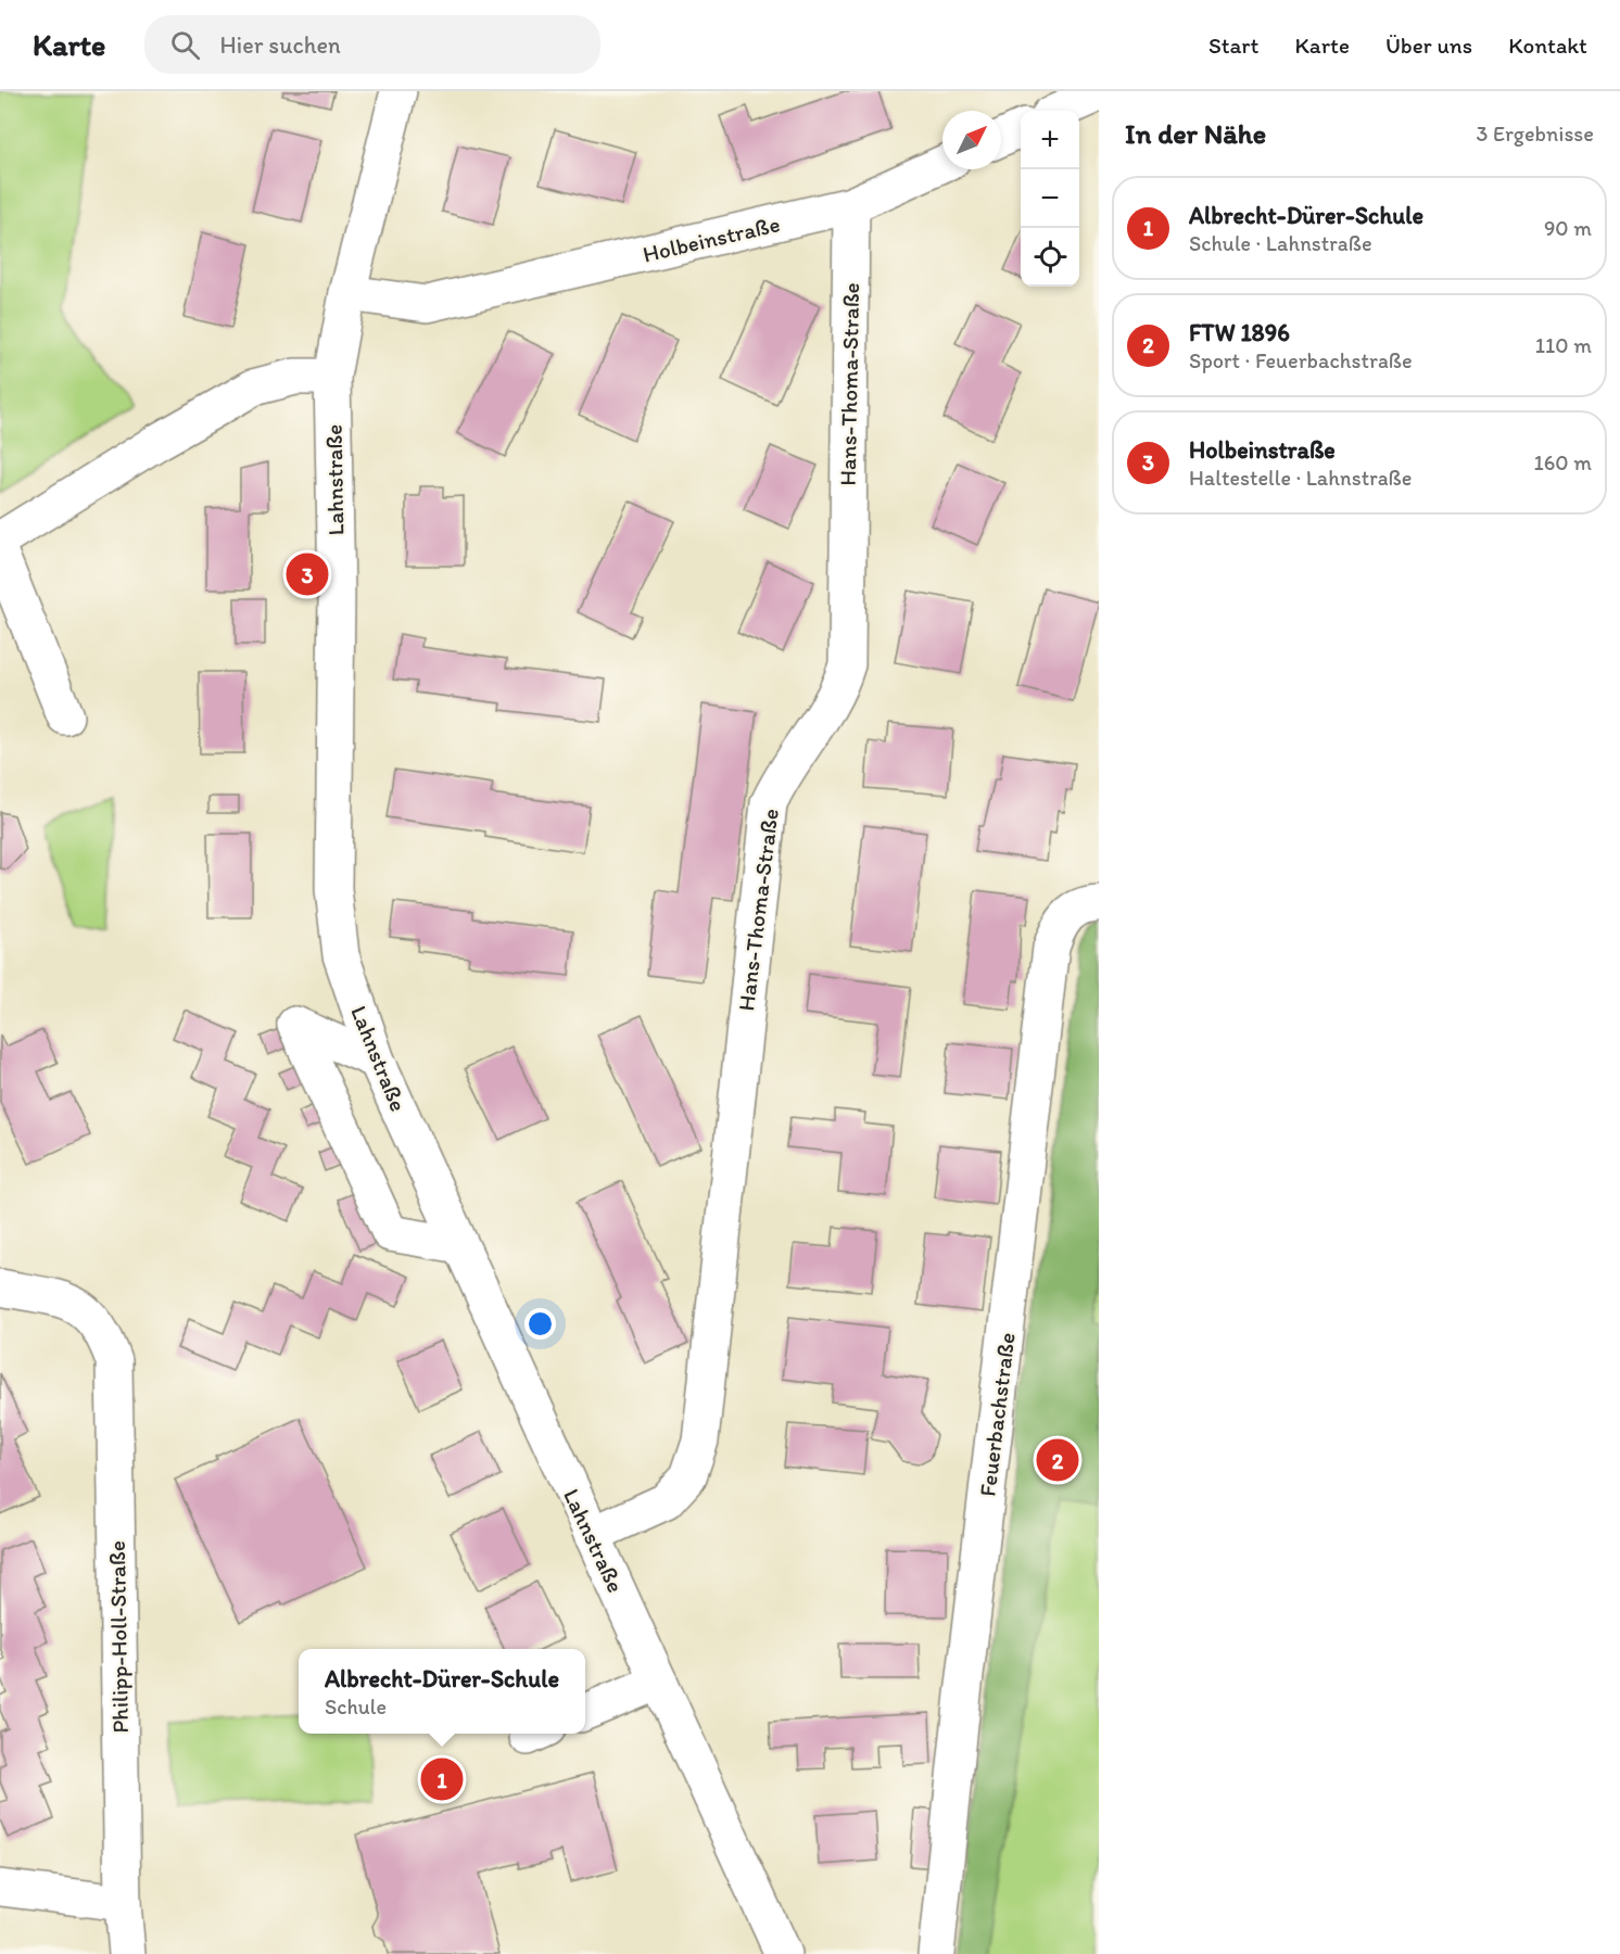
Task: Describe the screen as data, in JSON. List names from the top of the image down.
{
  "streets": {
    "street": [
      "Holbeinstraße",
      "Hans-Thoma-Straße",
      "Lahnstraße",
      "Feuerbachstraße",
      "Philipp-Holl-Straße"
    ]
  },
  "crossings": [
    ["Holbeinstraße", "Hans-Thoma-Straße"],
    ["Holbeinstraße", "Lahnstraße"],
    ["Hans-Thoma-Straße", "Lahnstraße"]
  ],
  "north": "top right",
  "page": {
    "header": "Karte",
    "search": "Hier suchen",
    "nav": [
      "Start",
      "Karte",
      "Über uns",
      "Kontakt"
    ],
    "heading": ["In der Nähe", "3 Ergebnisse"],
    "map_buttons": ["+", "−"],
    "list": [
      {
        "mark": "1",
        "name": "Albrecht-Dürer-Schule",
        "note": "Schule · Lahnstraße",
        "value": "90 m"
      },
      {
        "mark": "2",
        "name": "FTW 1896",
        "note": "Sport · Feuerbachstraße",
        "value": "110 m"
      },
      {
        "mark": "3",
        "name": "Holbeinstraße",
        "note": "Haltestelle · Lahnstraße",
        "value": "160 m"
      }
    ],
    "pins": ["3", "2", "1"],
    "popup": ["Albrecht-Dürer-Schule", "Schule"]
  }
}
